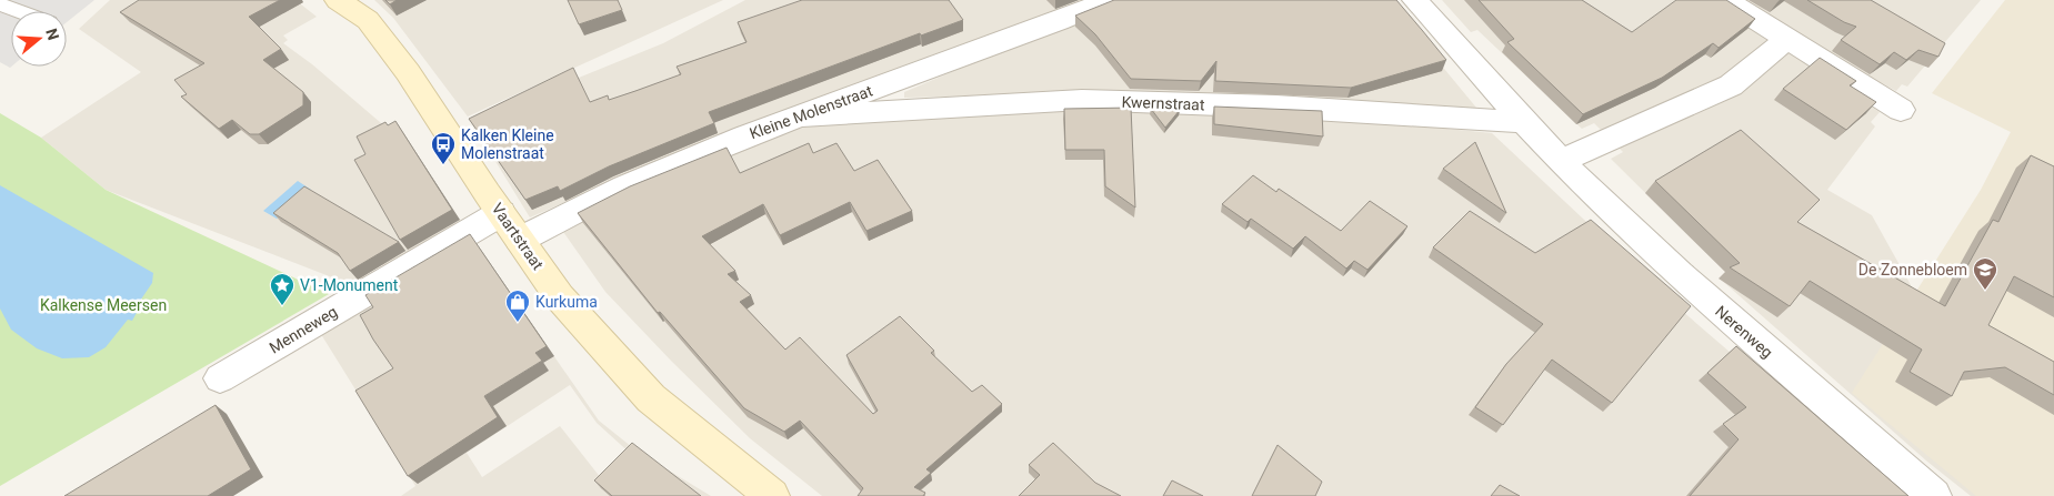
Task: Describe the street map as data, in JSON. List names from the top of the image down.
{
  "streets": {
    "main road": ["Vaartstraat"],
    "street": [
      "Kwernstraat",
      "Kleine Molenstraat",
      "Menneweg",
      "Nerenweg"
    ]
  },
  "crossings": [
    ["Kwernstraat", "Kleine Molenstraat"],
    ["Kwernstraat", "Nerenweg"],
    ["Kleine Molenstraat", "Vaartstraat"],
    ["Vaartstraat", "Menneweg"]
  ],
  "parks": ["Kalkense Meersen"],
  "places": {
    "bus stop": ["Kalken Kleine Molenstraat"],
    "school or university": ["De Zonnebloem"],
    "place": ["V1-Monument"],
    "shop": ["Kurkuma"]
  },
  "north": "right"
}
